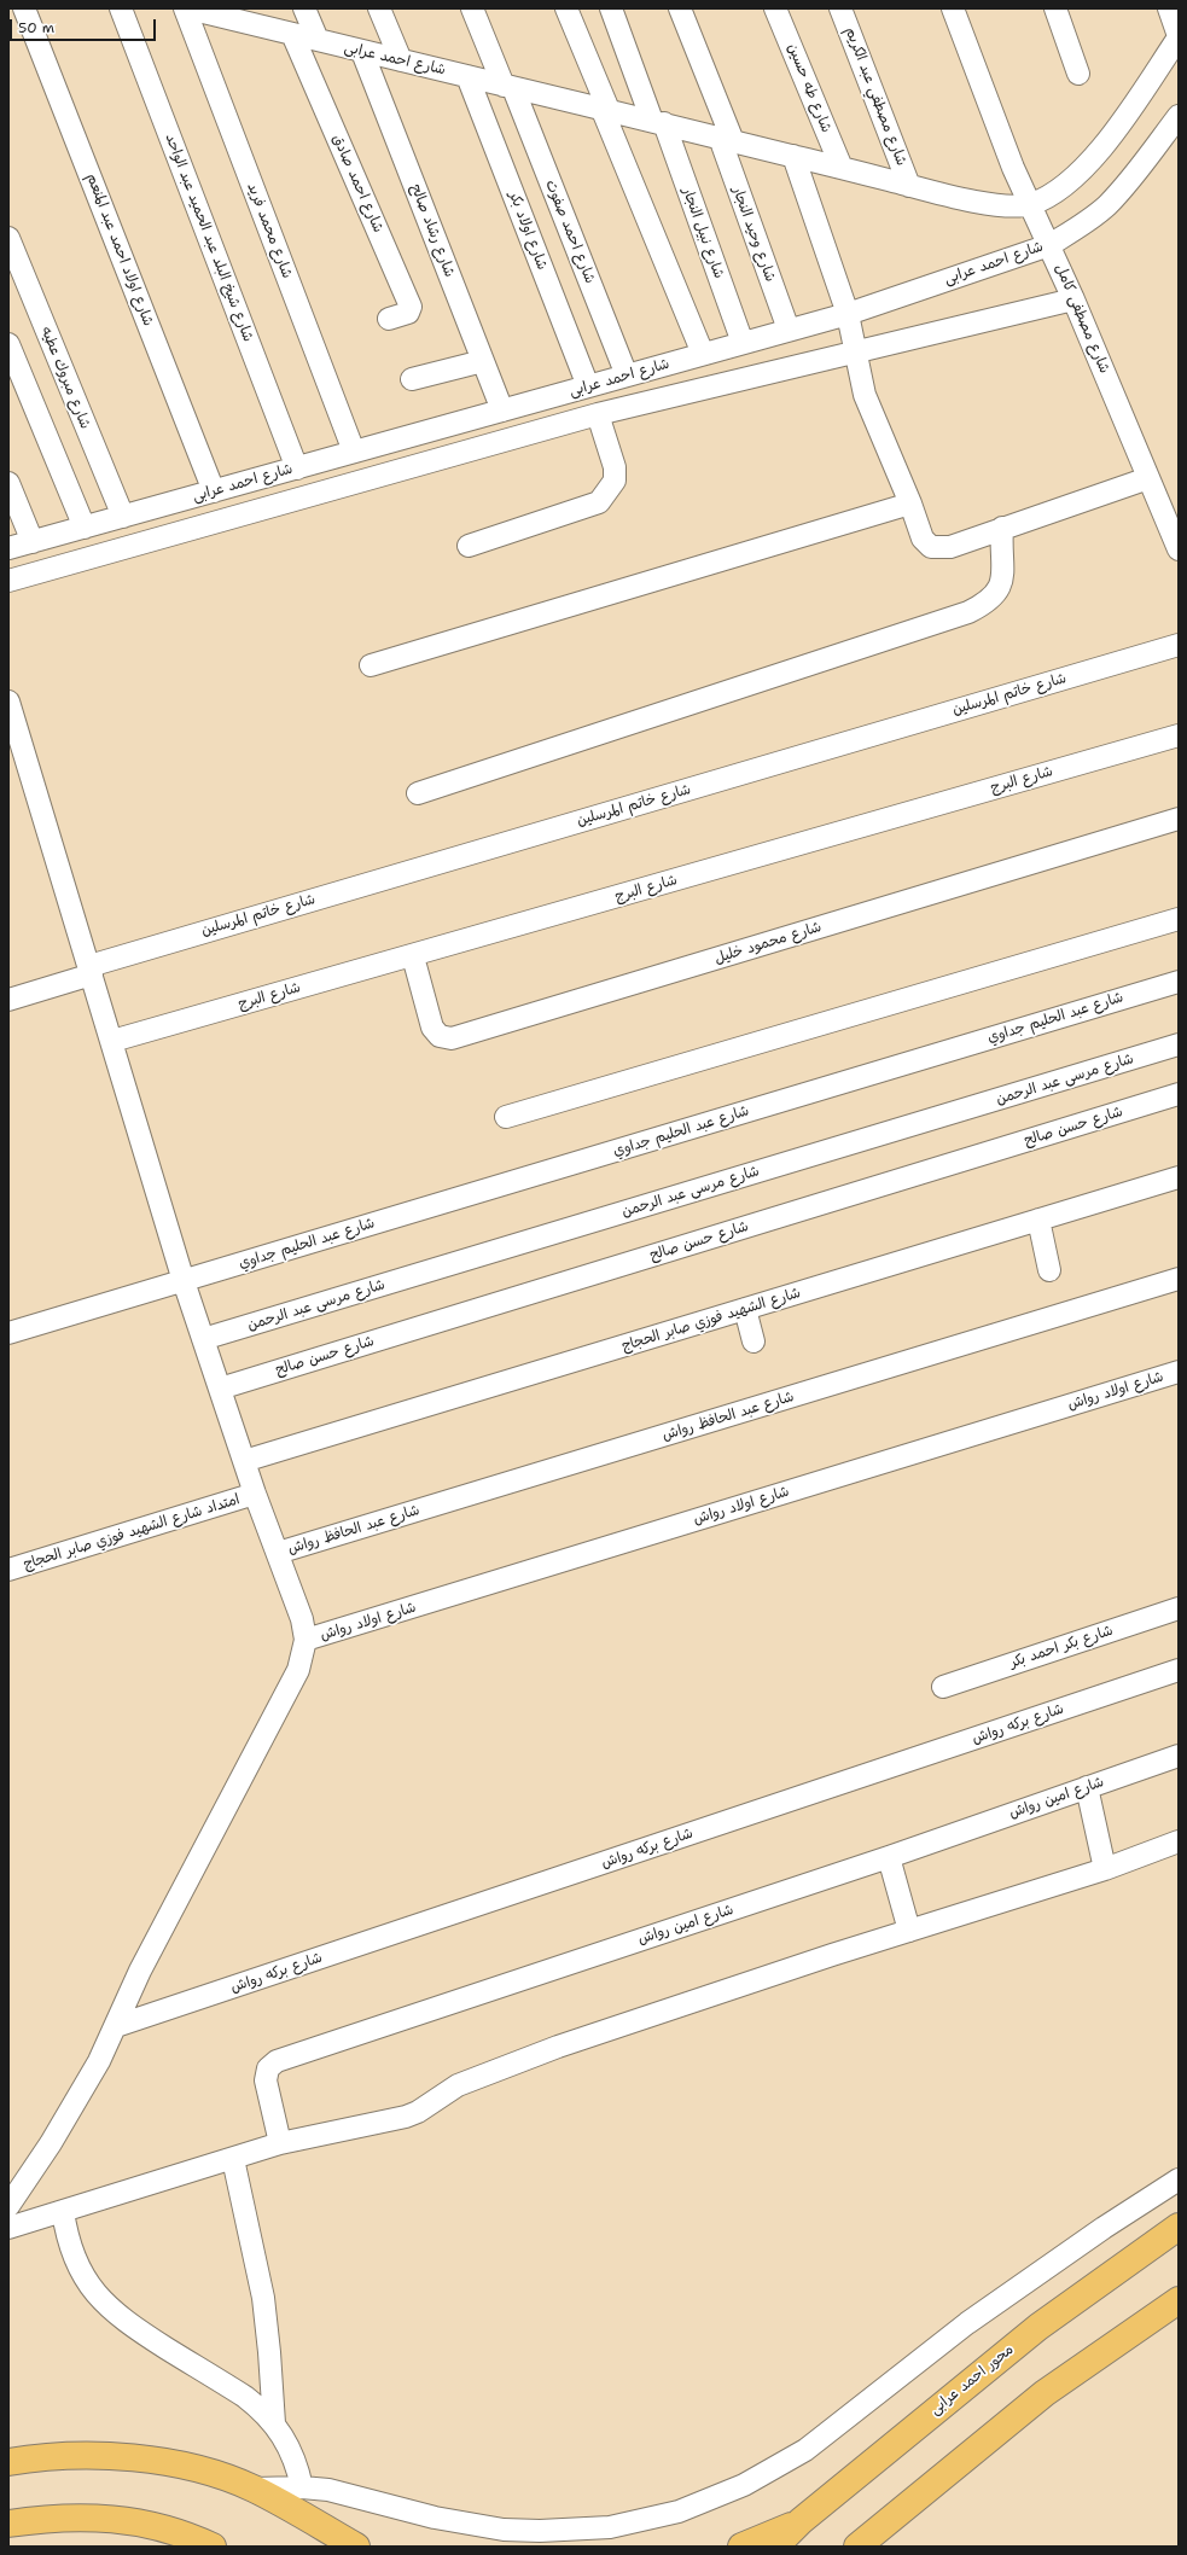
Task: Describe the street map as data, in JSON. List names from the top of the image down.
{
  "streets": {
    "highway": ["محور احمد عرابى"],
    "street": [
      "شارع احمد عرابى",
      "شارع طه حسين",
      "شارع مصطفي عبد الكريم",
      "شارع احمد صادق",
      "شارع محمد فريد",
      "شارع رشاد صالح",
      "شارع اولاد بكر",
      "شارع احمد صفوت",
      "شارع نبيل النجار",
      "شارع وحيد النجار",
      "شارع شيخ البلد عبد الحميد عبد الواحد",
      "شارع اولاد احمد عبد المنعم",
      "شارع مصطفى كامل",
      "شارع مبروك عطيه",
      "شارع خاتم المرسلين",
      "شارع البرج",
      "شارع محمود خليل",
      "شارع عبد الحليم جداوي",
      "شارع مرسى عبد الرحمن",
      "شارع حسن صالح",
      "شارع الشهيد فوزي صابر الحجاج",
      "شارع اولاد رواش",
      "شارع عبد الحافظ رواش",
      "امتداد شارع الشهيد فوزي صابر الحجاج",
      "شارع بكر احمد بكر",
      "شارع بركه رواش",
      "شارع امين رواش"
    ]
  },
  "crossings": [
    ["شارع احمد عرابى", "شارع طه حسين"],
    ["شارع احمد عرابى", "شارع مصطفي عبد الكريم"],
    ["شارع احمد عرابى", "شارع احمد صادق"],
    ["شارع احمد عرابى", "شارع محمد فريد"],
    ["شارع احمد عرابى", "شارع رشاد صالح"],
    ["شارع احمد عرابى", "شارع اولاد بكر"],
    ["شارع احمد عرابى", "شارع احمد صفوت"],
    ["شارع احمد عرابى", "شارع نبيل النجار"],
    ["شارع احمد عرابى", "شارع وحيد النجار"],
    ["شارع احمد عرابى", "شارع شيخ البلد عبد الحميد عبد الواحد"],
    ["شارع احمد عرابى", "شارع اولاد احمد عبد المنعم"],
    ["شارع احمد عرابى", "شارع مصطفى كامل"],
    ["شارع احمد عرابى", "شارع مبروك عطيه"],
    ["شارع البرج", "شارع محمود خليل"]
  ],
  "scale_bar": "50 m"
}
